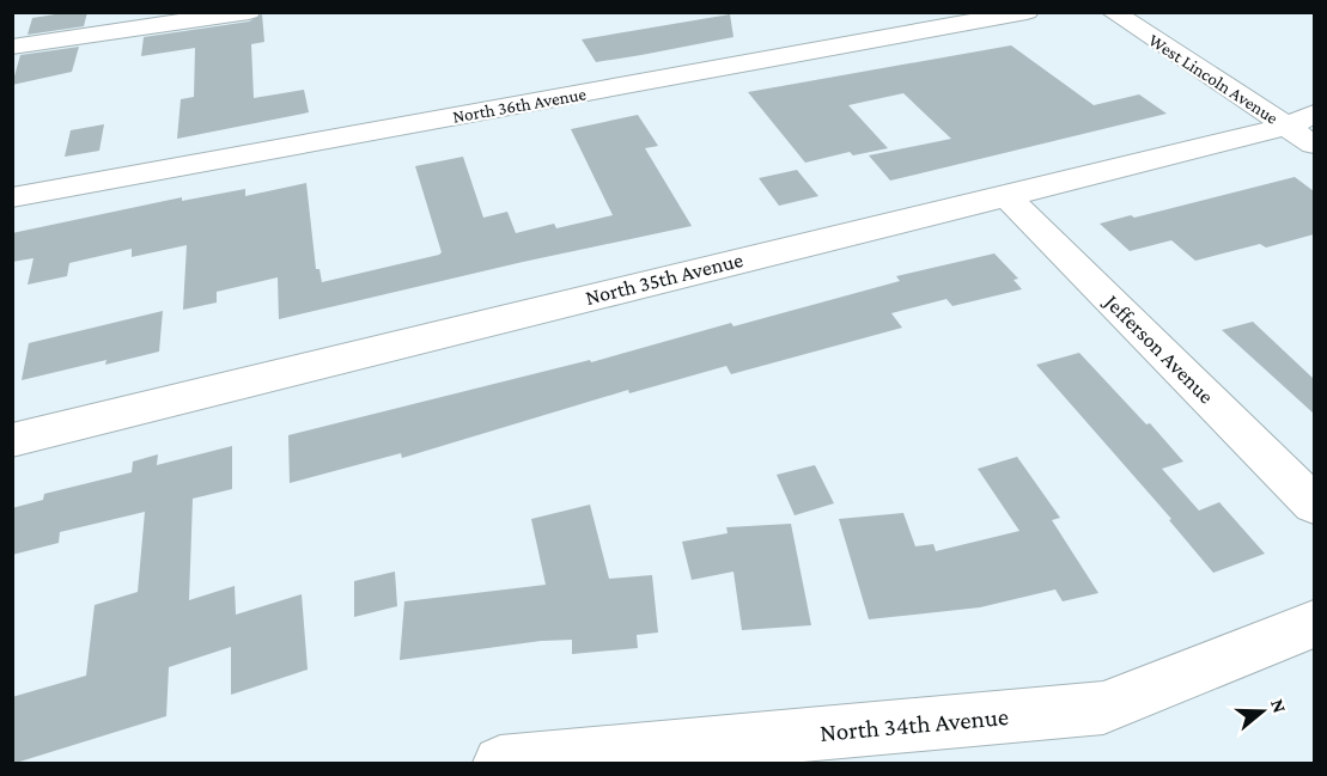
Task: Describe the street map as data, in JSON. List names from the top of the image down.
{
  "streets": {
    "street": [
      "West Lincoln Avenue",
      "North 36th Avenue",
      "North 35th Avenue",
      "Jefferson Avenue",
      "North 34th Avenue"
    ]
  },
  "crossings": [
    ["West Lincoln Avenue", "North 35th Avenue"],
    ["North 35th Avenue", "Jefferson Avenue"]
  ],
  "north": "right"
}
